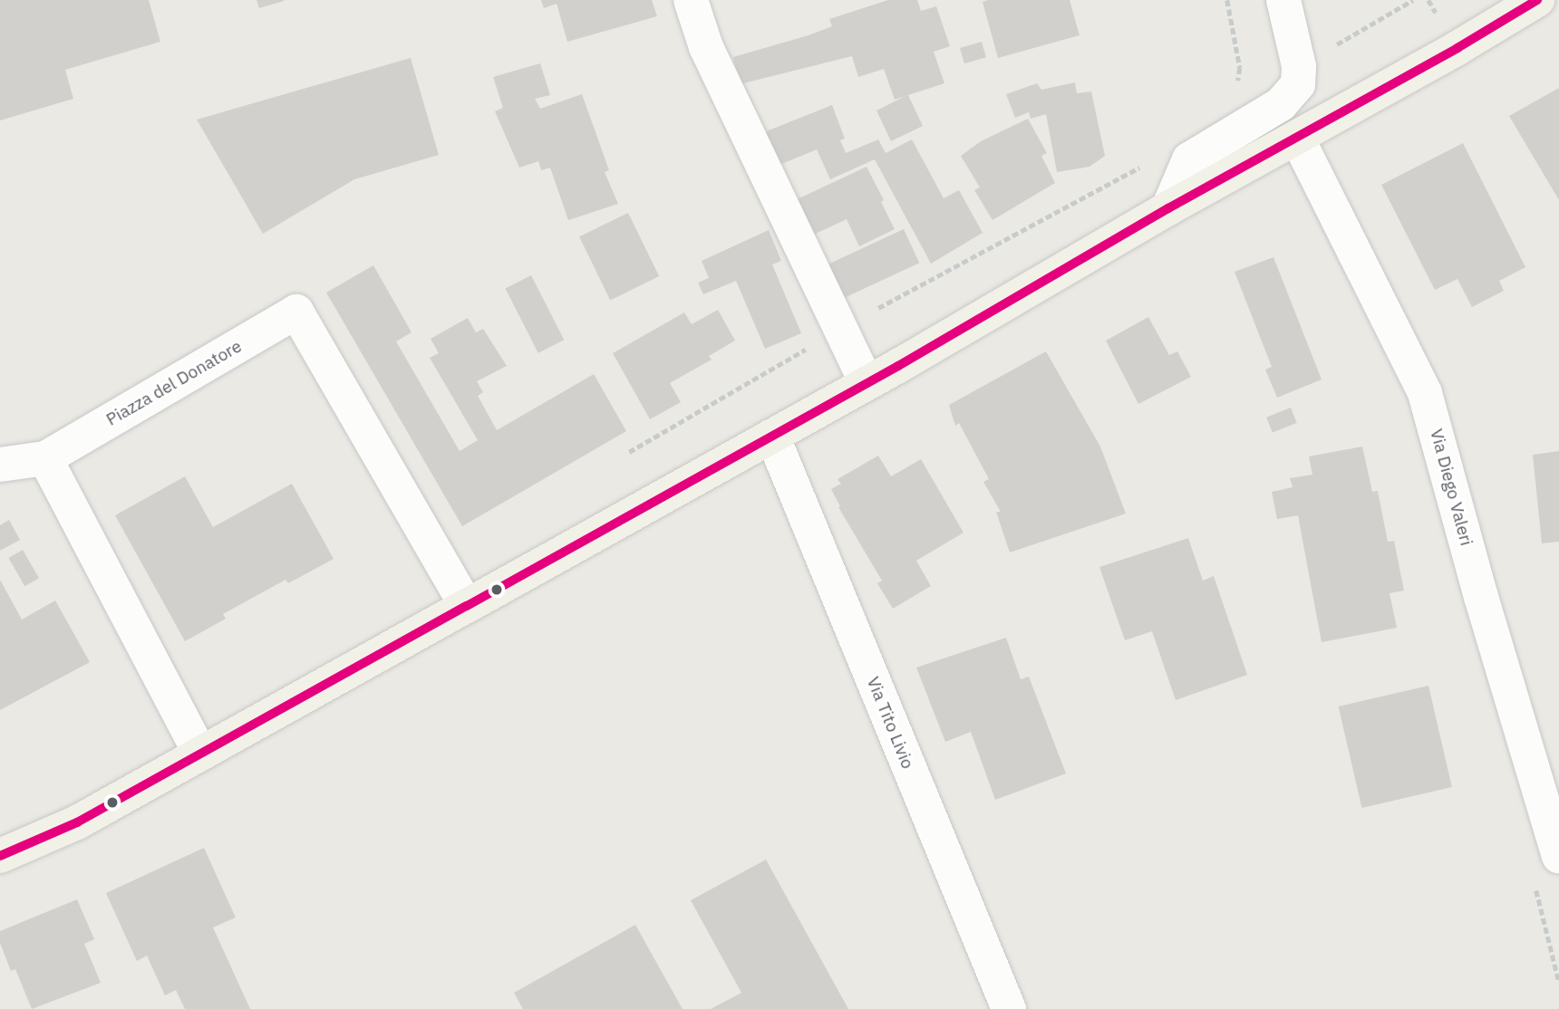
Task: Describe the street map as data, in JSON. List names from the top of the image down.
{
  "streets": {
    "street": ["Piazza del Donatore", "Via Diego Valeri", "Via Tito Livio"]
  }
}
